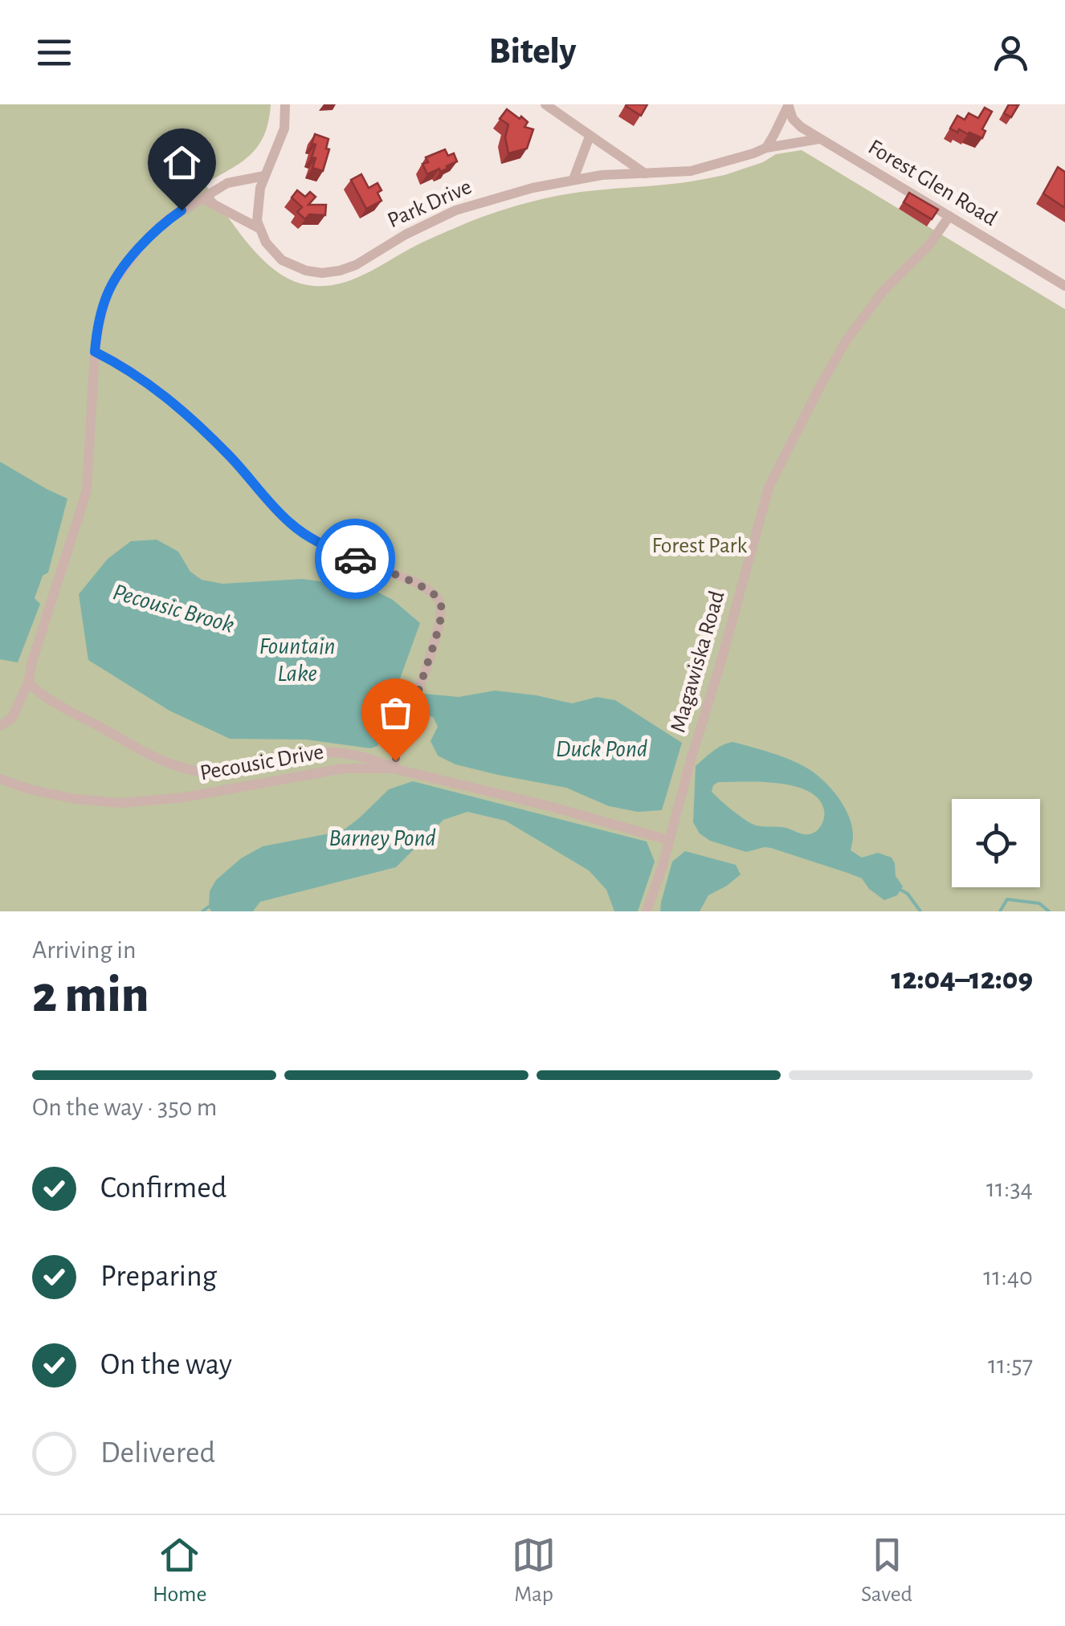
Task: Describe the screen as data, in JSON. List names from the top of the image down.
{
  "streets": {
    "street": [
      "Forest Glen Road",
      "Park Drive",
      "Magawiska Road",
      "Pecousic Drive"
    ]
  },
  "crossings": [
    ["Forest Glen Road", "Park Drive"],
    ["Forest Glen Road", "Magawiska Road"],
    ["Magawiska Road", "Pecousic Drive"]
  ],
  "water": [
    "Pecousic Brook",
    "Fountain Lake",
    "Duck Pond",
    "Barney Pond"
  ],
  "parks": ["Forest Park"],
  "page": {
    "header": "Bitely",
    "heading": ["2 min", "Arriving in", "12:04–12:09"],
    "bar": "On the way · 350 m",
    "list": [
      ["Confirmed", "11:34"],
      ["Preparing", "11:40"],
      ["On the way", "11:57"],
      "Delivered"
    ],
    "tabs": ["Home", "Map", "Saved"]
  }
}
